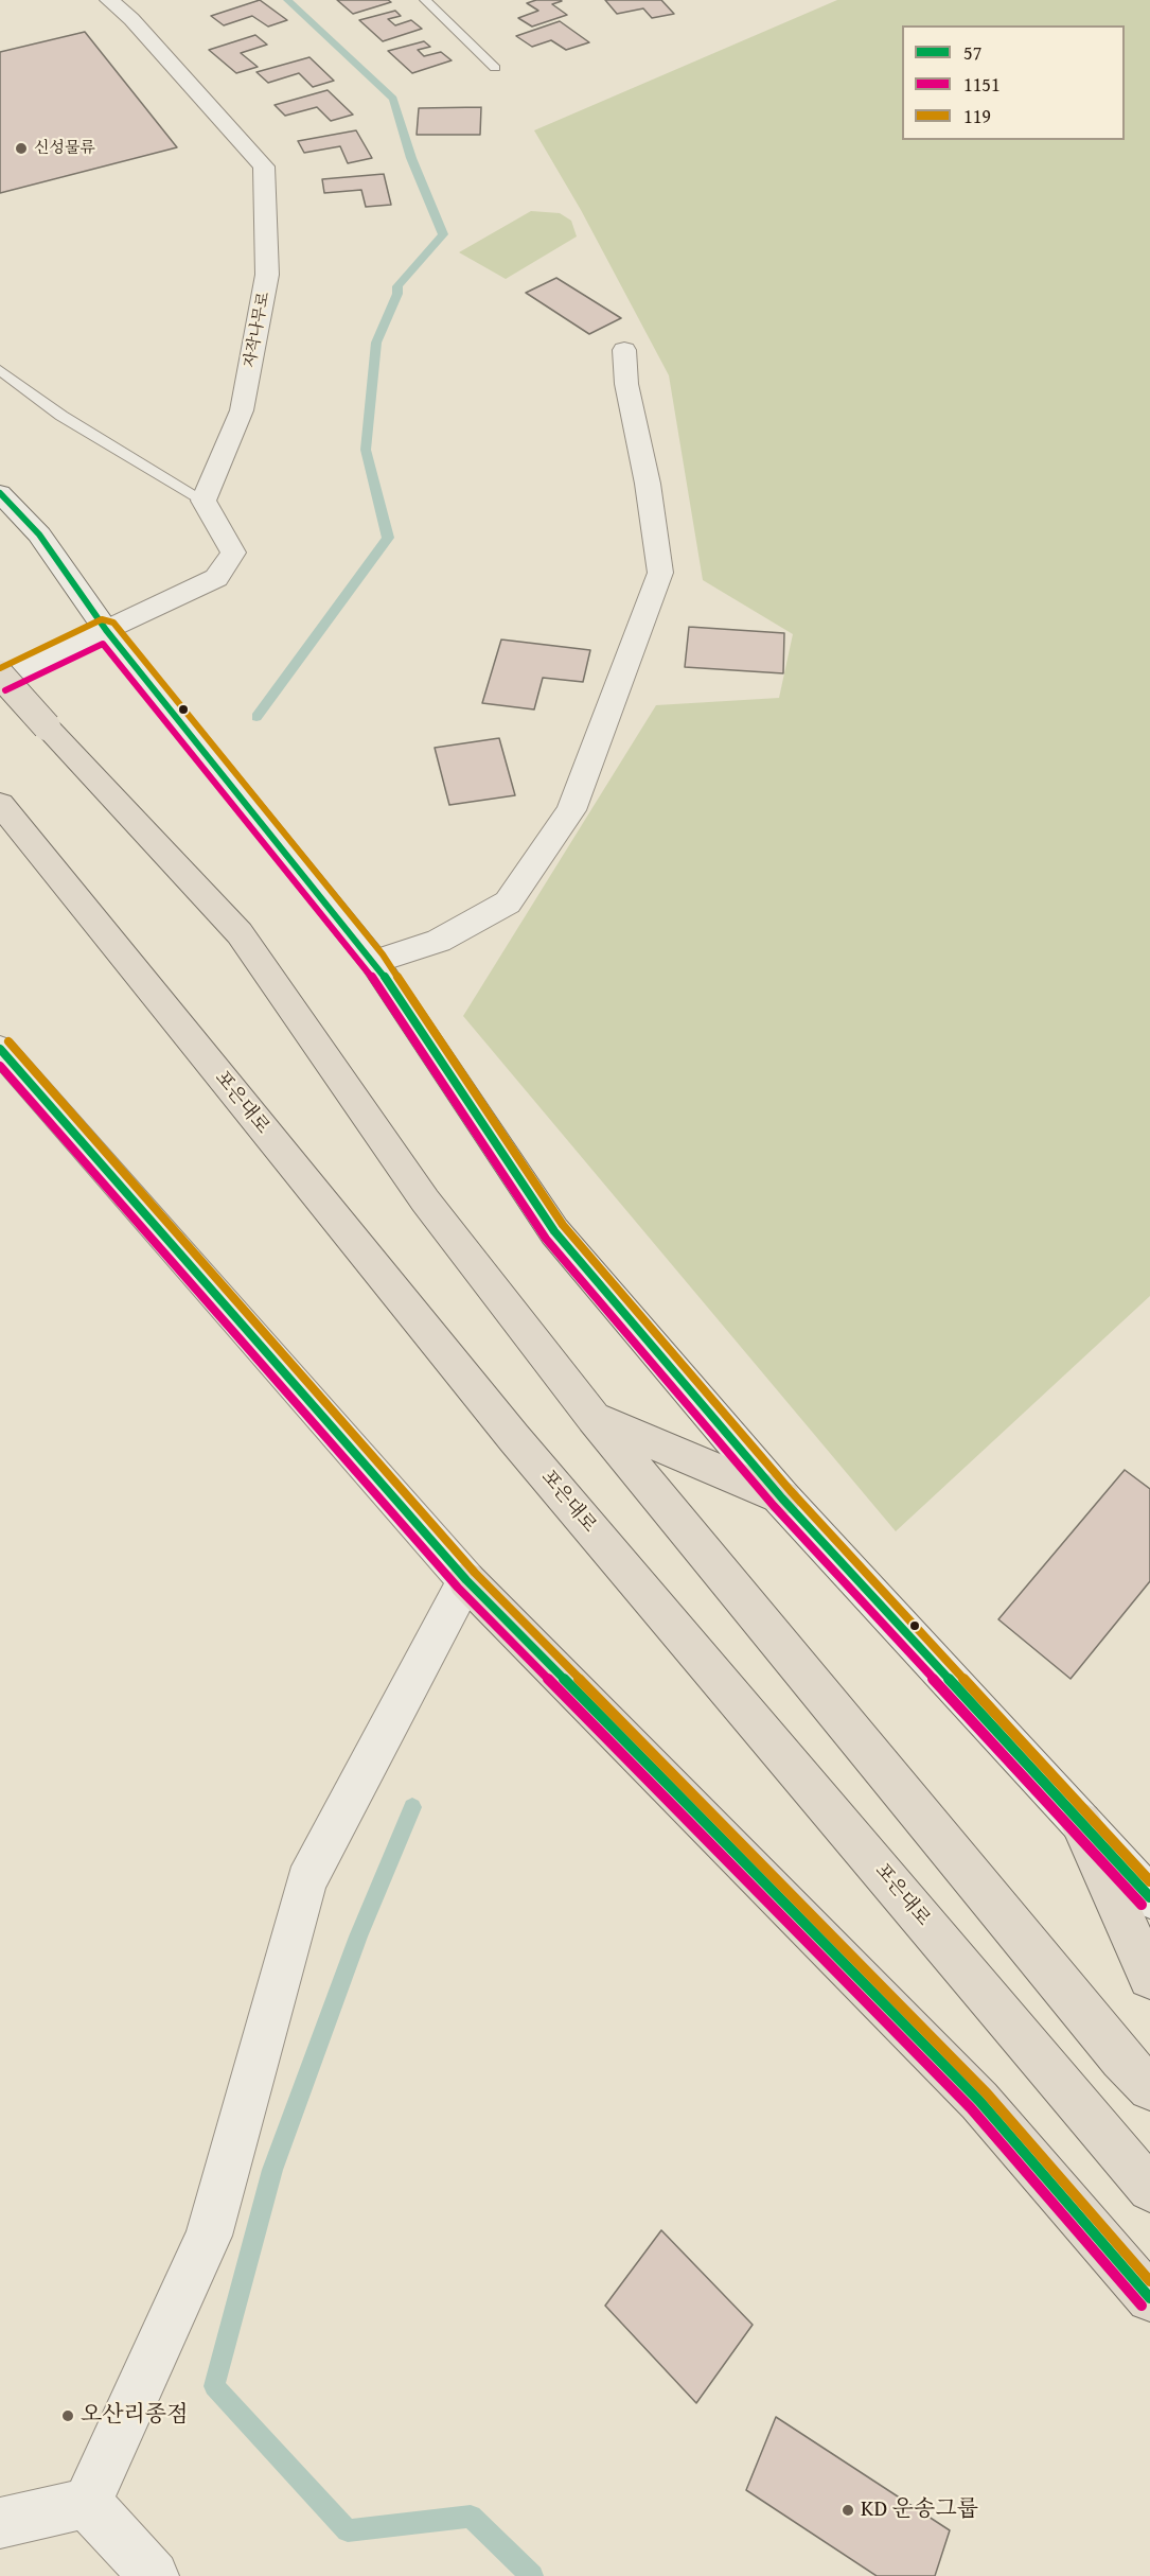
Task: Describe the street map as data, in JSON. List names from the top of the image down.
{
  "streets": {
    "highway": ["포은대로"],
    "street": ["자작나무로"]
  },
  "places": ["신성물류", "오산리종점", "KD 운송그룹"],
  "lines": ["transit line 57", "transit line 119", "transit line 1151"],
  "legend": ["57", "1151", "119"]
}
